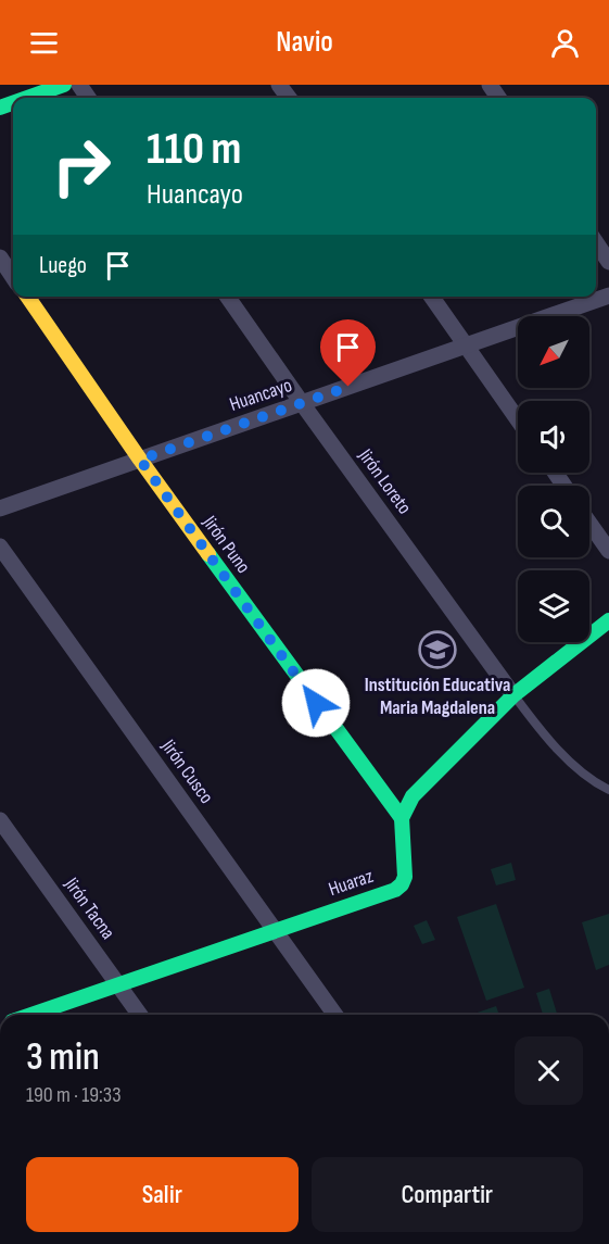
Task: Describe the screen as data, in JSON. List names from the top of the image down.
{
  "streets": {
    "street": [
      "Huancayo",
      "Jirón Loreto",
      "Jirón Puno",
      "Jirón Cusco",
      "Huaraz",
      "Jirón Tacna"
    ]
  },
  "crossings": [
    ["Huancayo", "Jirón Loreto"],
    ["Huancayo", "Jirón Puno"],
    ["Jirón Puno", "Huaraz"],
    ["Jirón Cusco", "Huaraz"],
    ["Huaraz", "Jirón Tacna"]
  ],
  "places": {
    "school or university": ["Institución Educativa Maria Magdalena"]
  },
  "north": "bottom left",
  "page": {
    "header": "Navio",
    "turn": ["110 m", "Huancayo"],
    "then": "Luego",
    "heading": ["3 min", "190 m · 19:33"],
    "buttons": ["Salir", "Compartir"]
  }
}
